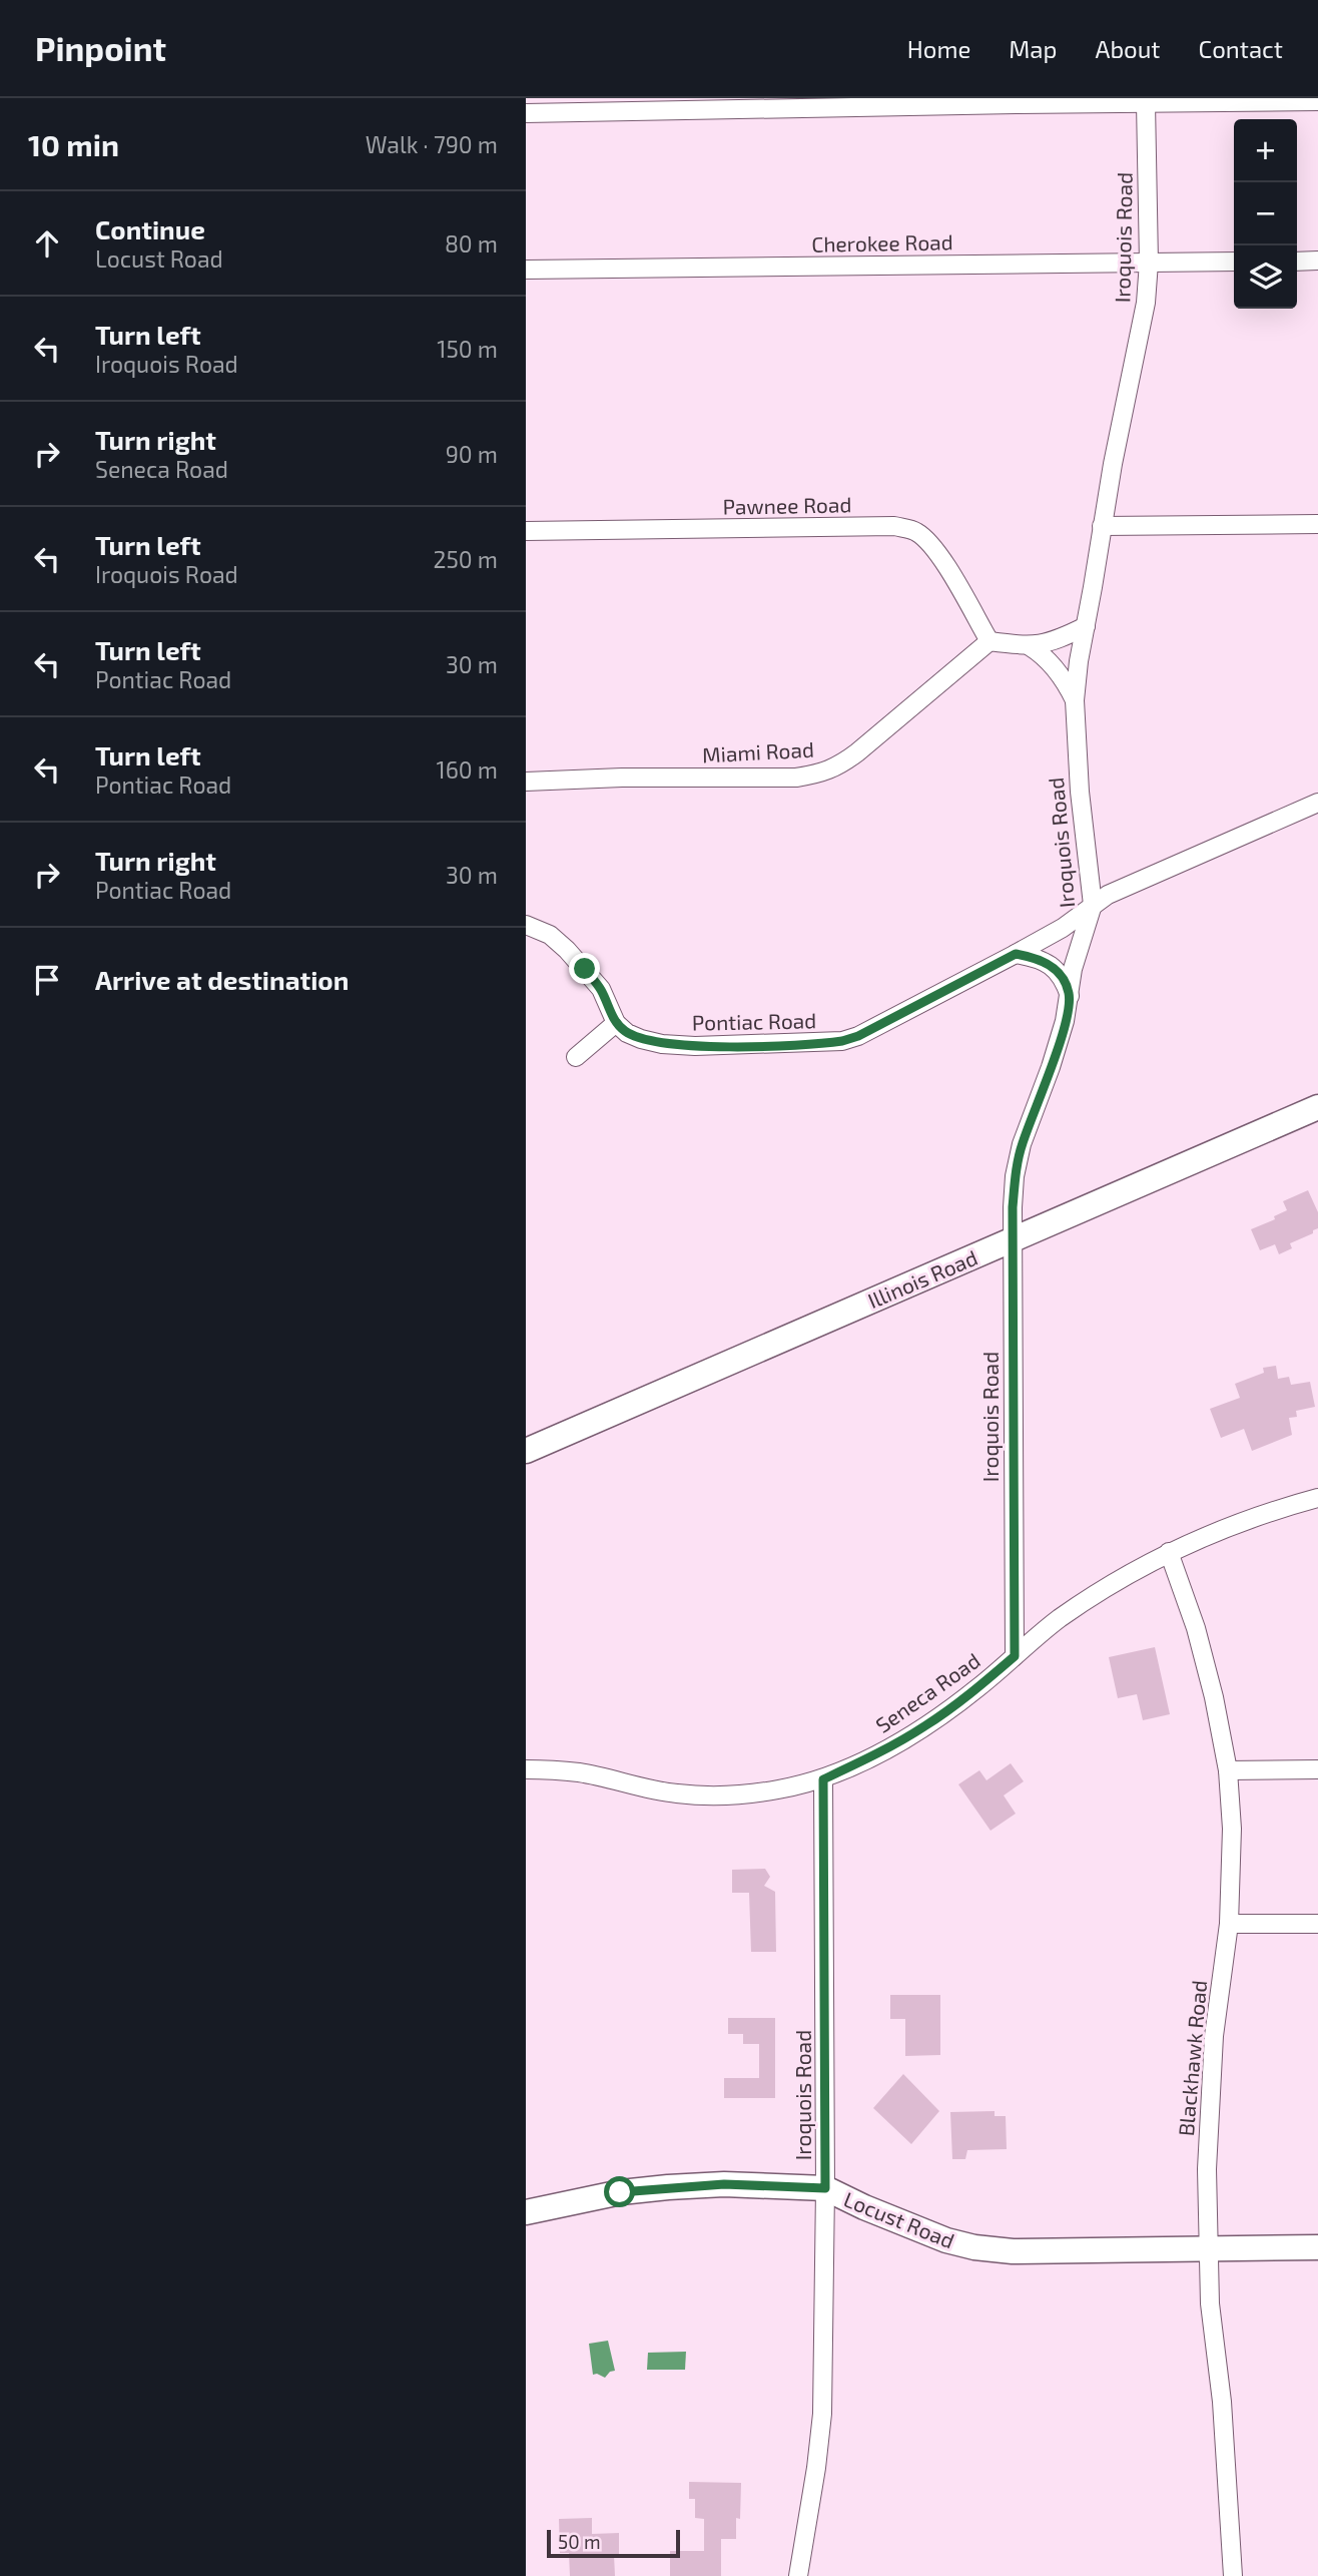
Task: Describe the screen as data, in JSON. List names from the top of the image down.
{
  "streets": {
    "street": [
      "Iroquois Road",
      "Cherokee Road",
      "Pawnee Road",
      "Miami Road",
      "Pontiac Road",
      "Illinois Road",
      "Seneca Road",
      "Blackhawk Road",
      "Locust Road"
    ]
  },
  "crossings": [
    ["Iroquois Road", "Cherokee Road"],
    ["Iroquois Road", "Pontiac Road"],
    ["Iroquois Road", "Illinois Road"],
    ["Iroquois Road", "Seneca Road"],
    ["Iroquois Road", "Locust Road"],
    ["Pawnee Road", "Miami Road"],
    ["Seneca Road", "Blackhawk Road"],
    ["Blackhawk Road", "Locust Road"]
  ],
  "scale_bar": "50 m",
  "page": {
    "header": "Pinpoint",
    "nav": [
      "Home",
      "Map",
      "About",
      "Contact"
    ],
    "heading": ["10 min", "Walk · 790 m"],
    "map_buttons": ["+", "−"],
    "list": [
      ["Continue", "Locust Road", "80 m"],
      ["Turn left", "Iroquois Road", "150 m"],
      ["Turn right", "Seneca Road", "90 m"],
      ["Turn left", "Iroquois Road", "250 m"],
      ["Turn left", "Pontiac Road", "30 m"],
      ["Turn left", "Pontiac Road", "160 m"],
      ["Turn right", "Pontiac Road", "30 m"],
      "Arrive at destination"
    ],
    "scale": "50 m"
  }
}
